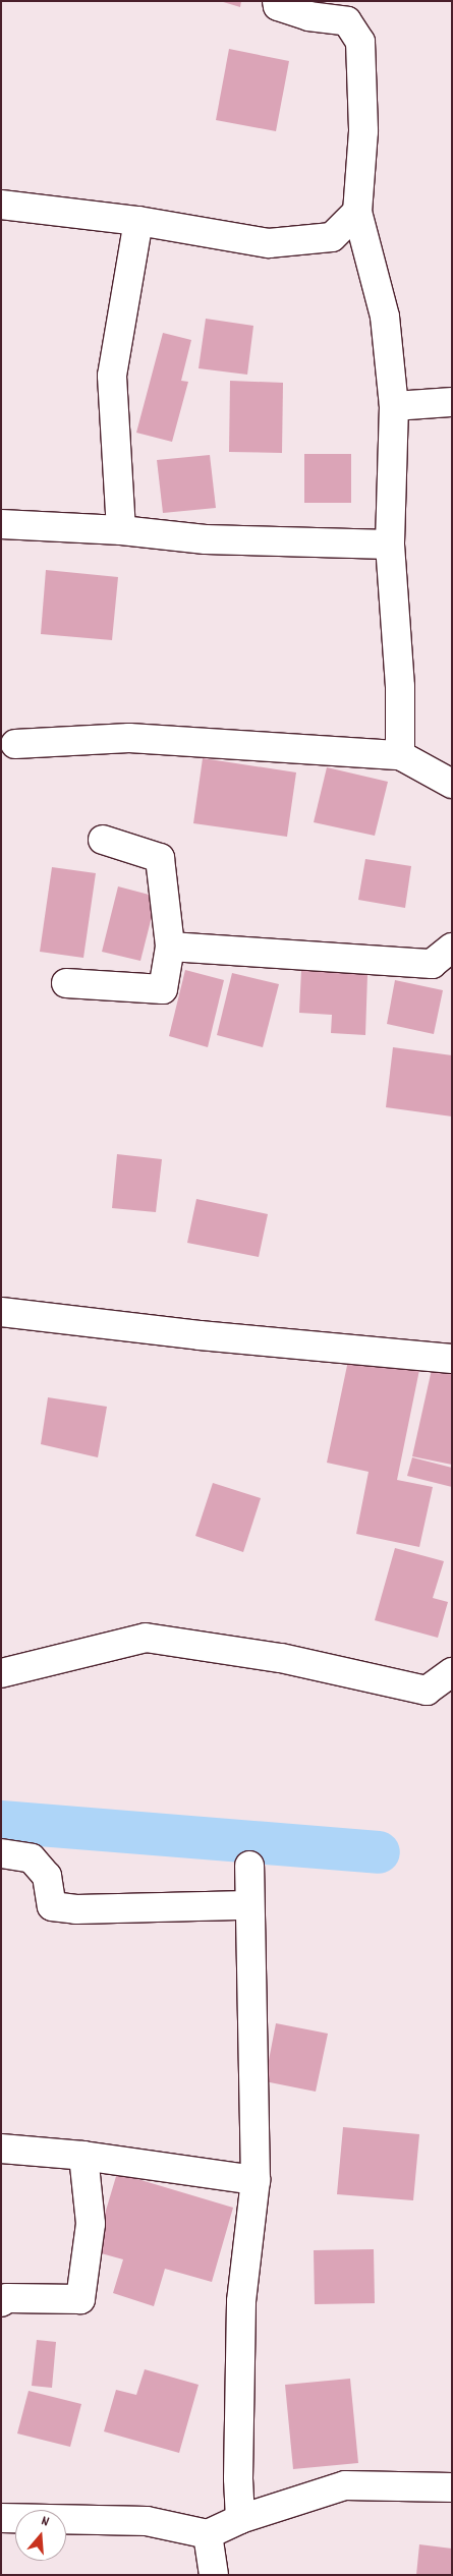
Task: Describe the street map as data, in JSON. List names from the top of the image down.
{
  "north": "top"
}
